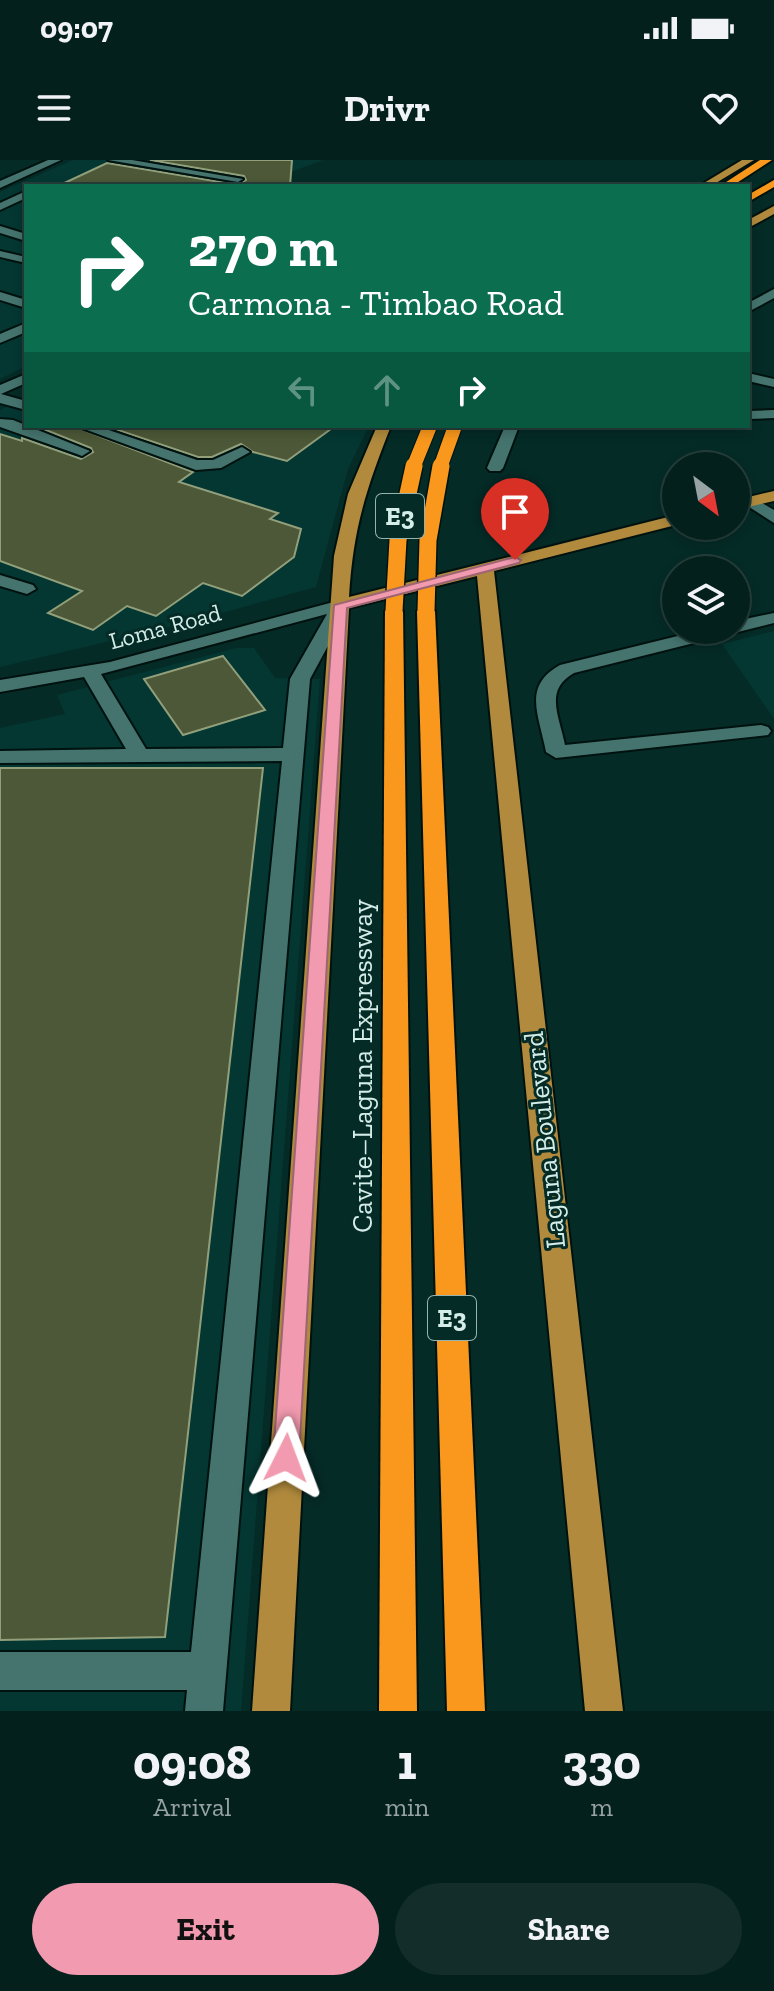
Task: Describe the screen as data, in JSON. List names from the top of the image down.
{
  "streets": {
    "highway": ["E3", "Cavite–Laguna Expressway"],
    "main road": ["Laguna Boulevard"],
    "street": ["Loma Road"]
  },
  "north": "bottom right",
  "page": {
    "status": "09:07",
    "header": "Drivr",
    "turn": ["270 m", "Carmona - Timbao Road"],
    "eta": [
      "09:08",
      "Arrival",
      "1",
      "min",
      "330",
      "m"
    ],
    "buttons": ["Exit", "Share"]
  }
}
